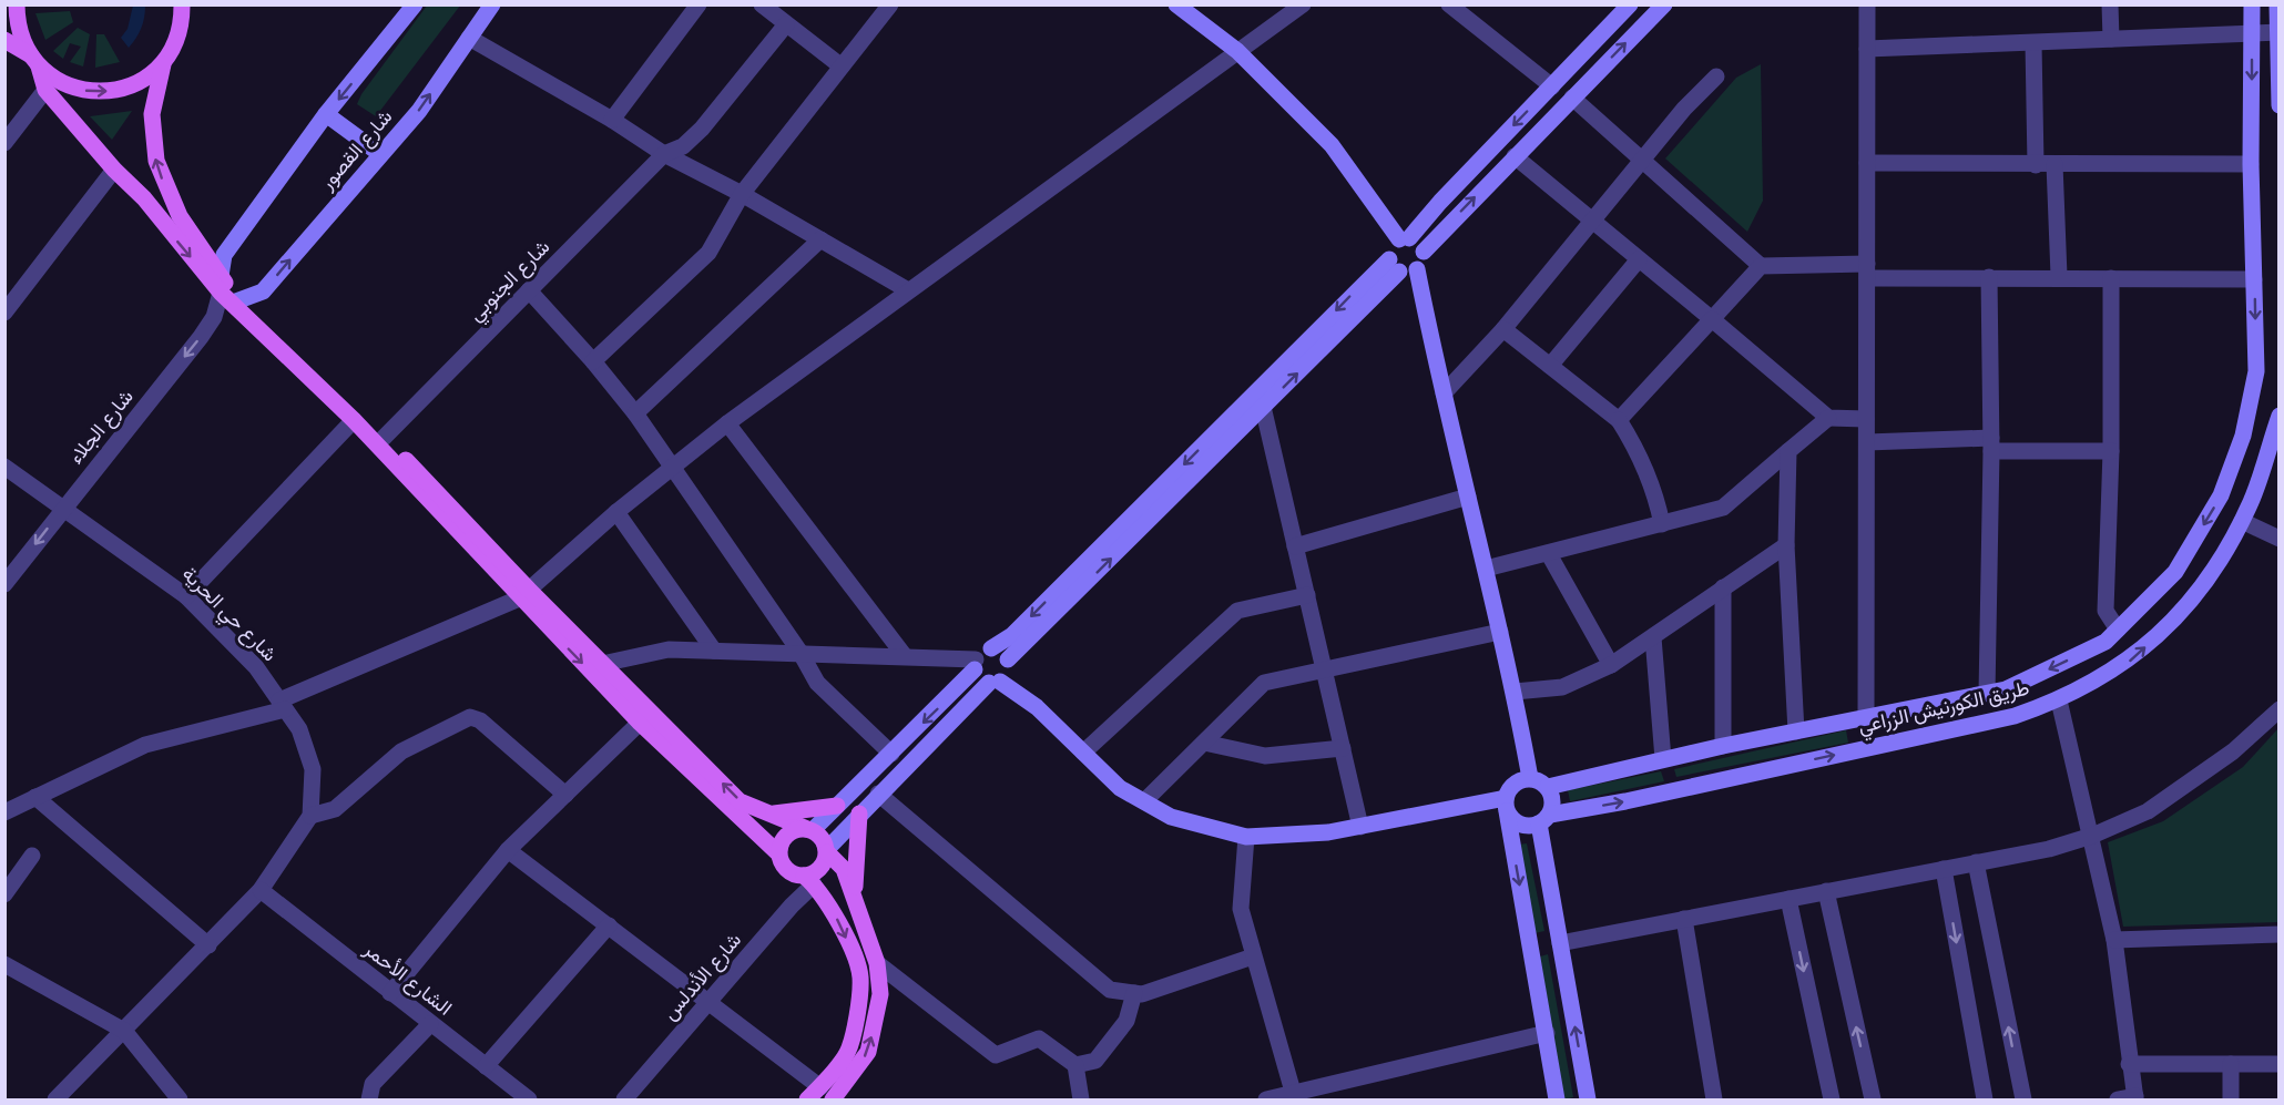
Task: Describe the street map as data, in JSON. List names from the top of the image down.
{
  "streets": {
    "street": [
      "شارع القصور",
      "شارع الجنوبي",
      "شارع الجلاء",
      "شارع حي الحرية",
      "طريق الكورنيش الزراعي",
      "شارع الأندلس",
      "الشارع الأحمر"
    ]
  },
  "crossings": [
    ["شارع القصور", "شارع الجلاء"],
    ["شارع الجلاء", "شارع حي الحرية"]
  ],
  "one_way": ["شارع الجلاء"]
}
